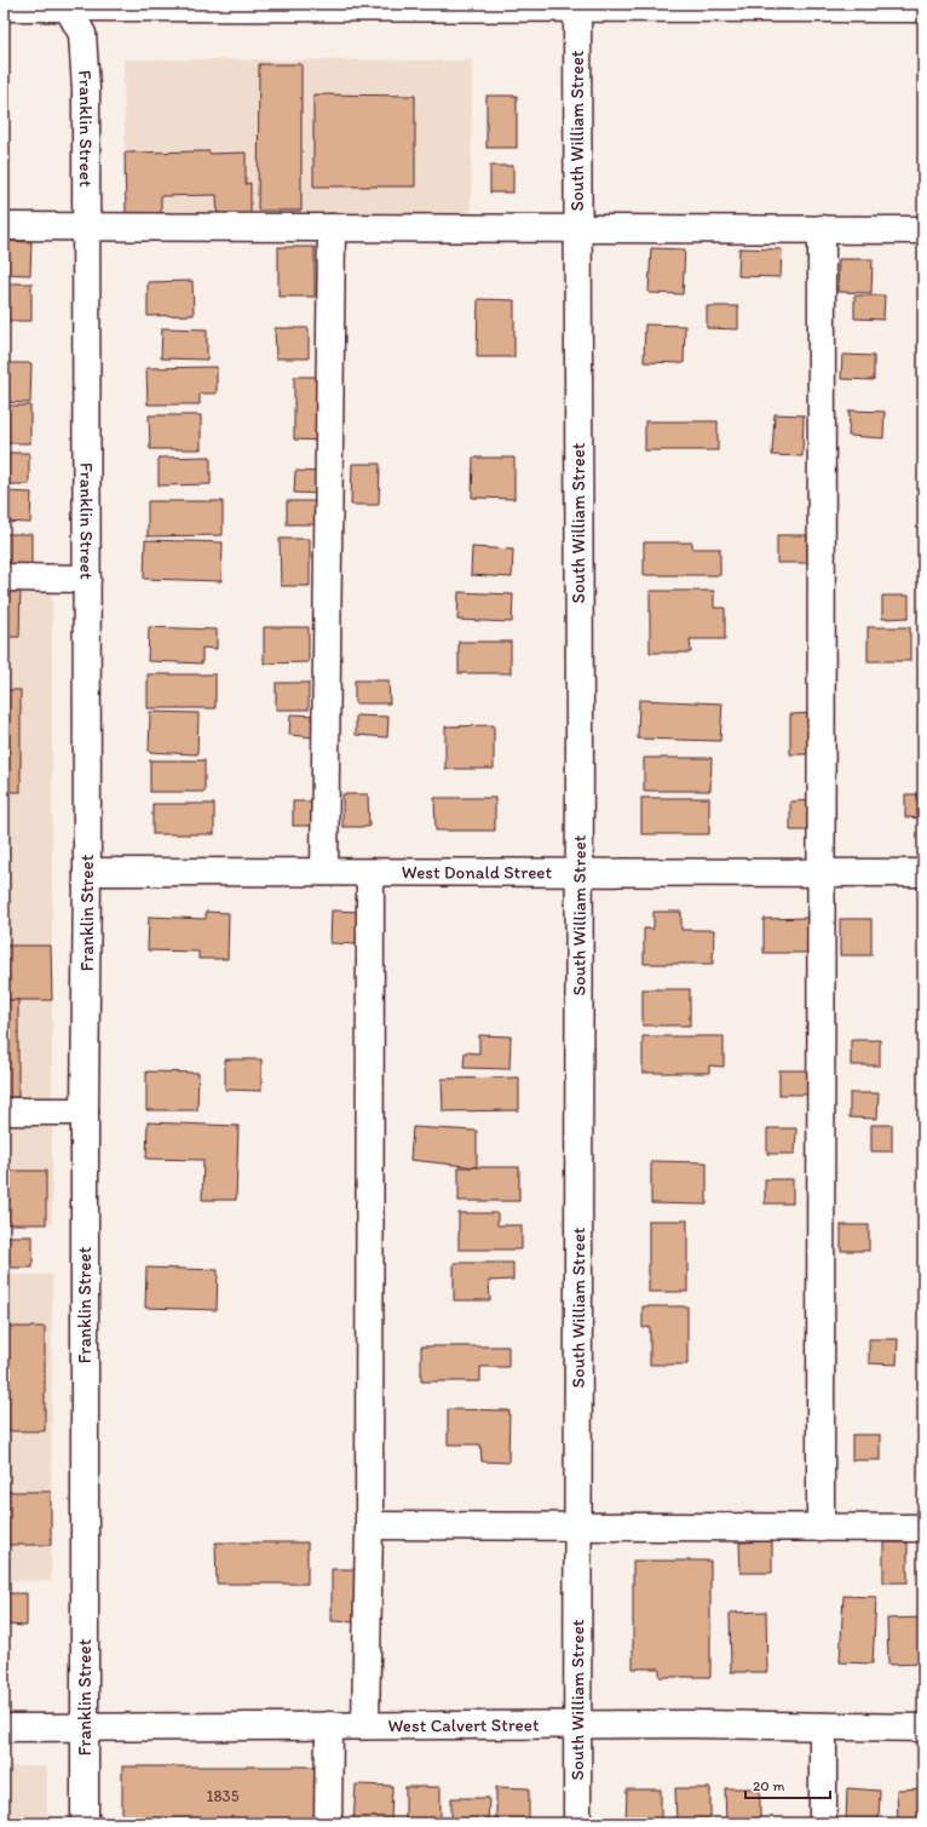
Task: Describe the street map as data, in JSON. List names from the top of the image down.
{
  "streets": {
    "street": [
      "Franklin Street",
      "South William Street",
      "West Donald Street",
      "West Calvert Street"
    ]
  },
  "crossings": [
    ["Franklin Street", "West Donald Street"],
    ["Franklin Street", "West Calvert Street"],
    ["South William Street", "West Donald Street"],
    ["South William Street", "West Calvert Street"]
  ],
  "house_numbers": ["1835"],
  "scale_bar": "20 m"
}
